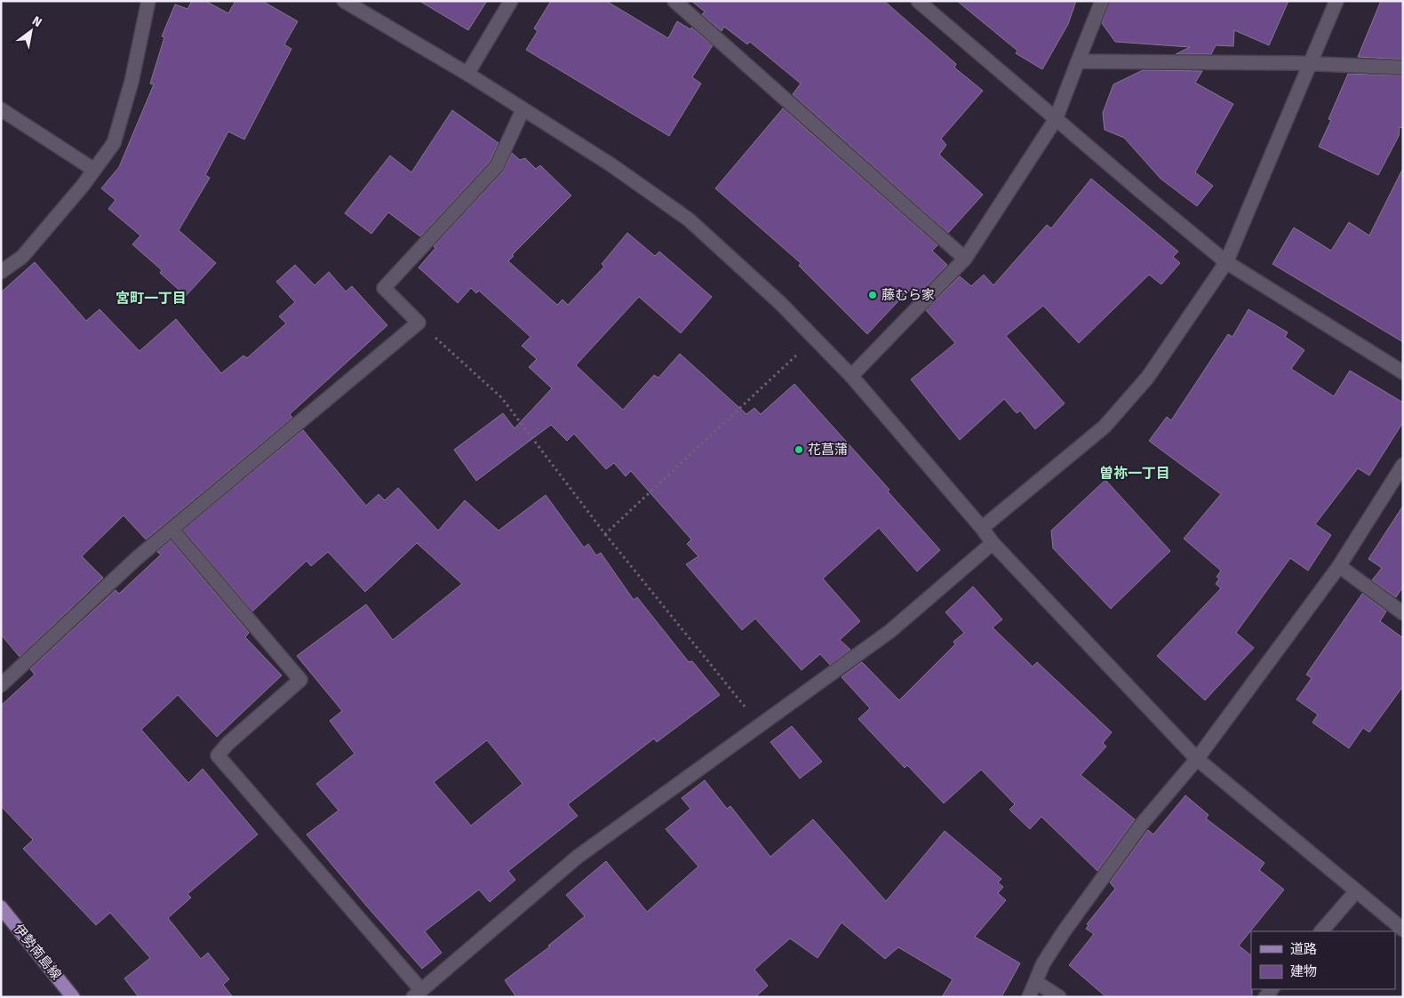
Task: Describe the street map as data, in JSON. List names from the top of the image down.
{
  "streets": {
    "main road": ["伊勢南島線"]
  },
  "districts": ["宮町一丁目", "曽祢一丁目"],
  "places": ["藤むら家", "花菖蒲"],
  "legend": ["道路", "建物"],
  "north": "top right"
}
